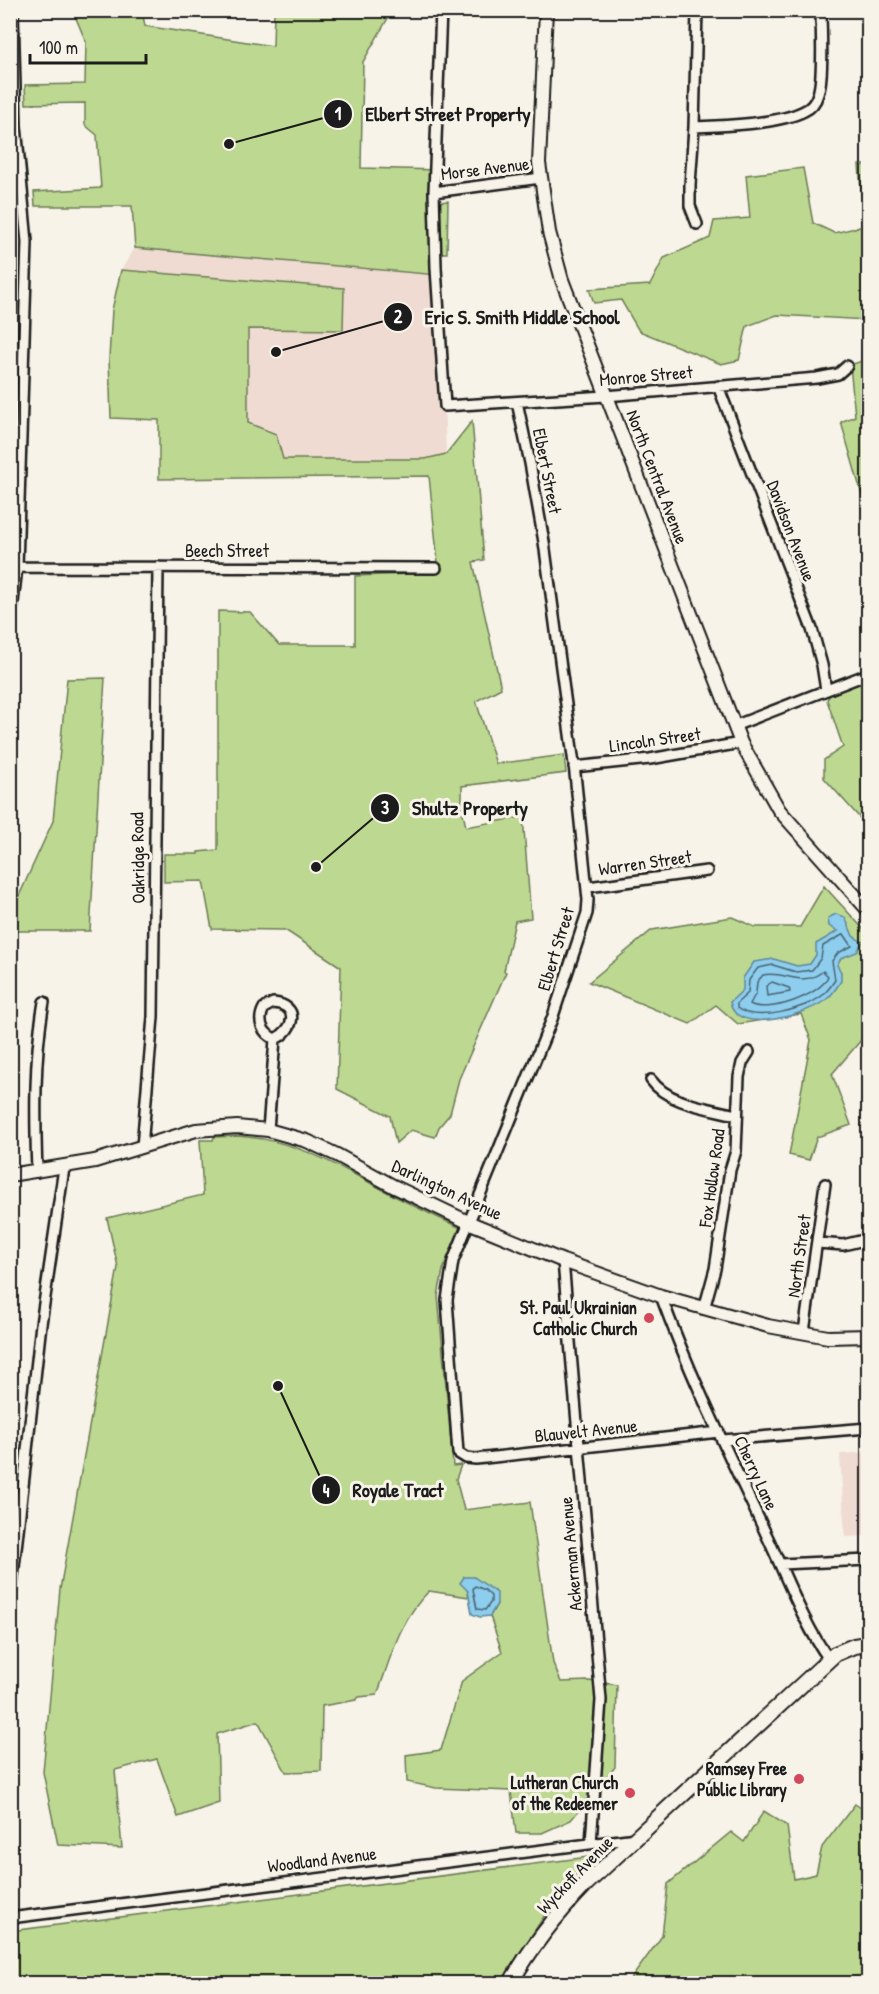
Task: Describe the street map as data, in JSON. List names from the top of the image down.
{
  "streets": {
    "main road": ["North Central Avenue", "Darlington Avenue", "Wyckoff Avenue"],
    "street": [
      "Morse Avenue",
      "Monroe Street",
      "Elbert Street",
      "Davidson Avenue",
      "Beech Street",
      "Lincoln Street",
      "Oakridge Road",
      "Warren Street",
      "Fox Hollow Road",
      "North Street",
      "Blauvelt Avenue",
      "Cherry Lane",
      "Ackerman Avenue",
      "Woodland Avenue"
    ]
  },
  "crossings": [
    ["Morse Avenue", "Monroe Street"],
    ["Morse Avenue", "North Central Avenue"],
    ["Monroe Street", "Elbert Street"],
    ["Monroe Street", "North Central Avenue"],
    ["Monroe Street", "Davidson Avenue"],
    ["Elbert Street", "Lincoln Street"],
    ["Elbert Street", "Warren Street"],
    ["Elbert Street", "Darlington Avenue"],
    ["Elbert Street", "Blauvelt Avenue"],
    ["North Central Avenue", "Lincoln Street"],
    ["Beech Street", "Oakridge Road"],
    ["Oakridge Road", "Darlington Avenue"],
    ["Fox Hollow Road", "Darlington Avenue"],
    ["Darlington Avenue", "North Street"],
    ["Darlington Avenue", "Cherry Lane"],
    ["Darlington Avenue", "Ackerman Avenue"],
    ["Blauvelt Avenue", "Cherry Lane"],
    ["Blauvelt Avenue", "Ackerman Avenue"],
    ["Cherry Lane", "Wyckoff Avenue"],
    ["Ackerman Avenue", "Woodland Avenue"],
    ["Woodland Avenue", "Wyckoff Avenue"]
  ],
  "places": [
    "Elbert Street Property",
    "Eric S. Smith Middle School",
    "Shultz Property",
    "St. Paul Ukrainian Catholic Church",
    "Royale Tract",
    "Ramsey Free Public Library",
    "Lutheran Church of the Redeemer"
  ],
  "scale_bar": "100 m"
}
